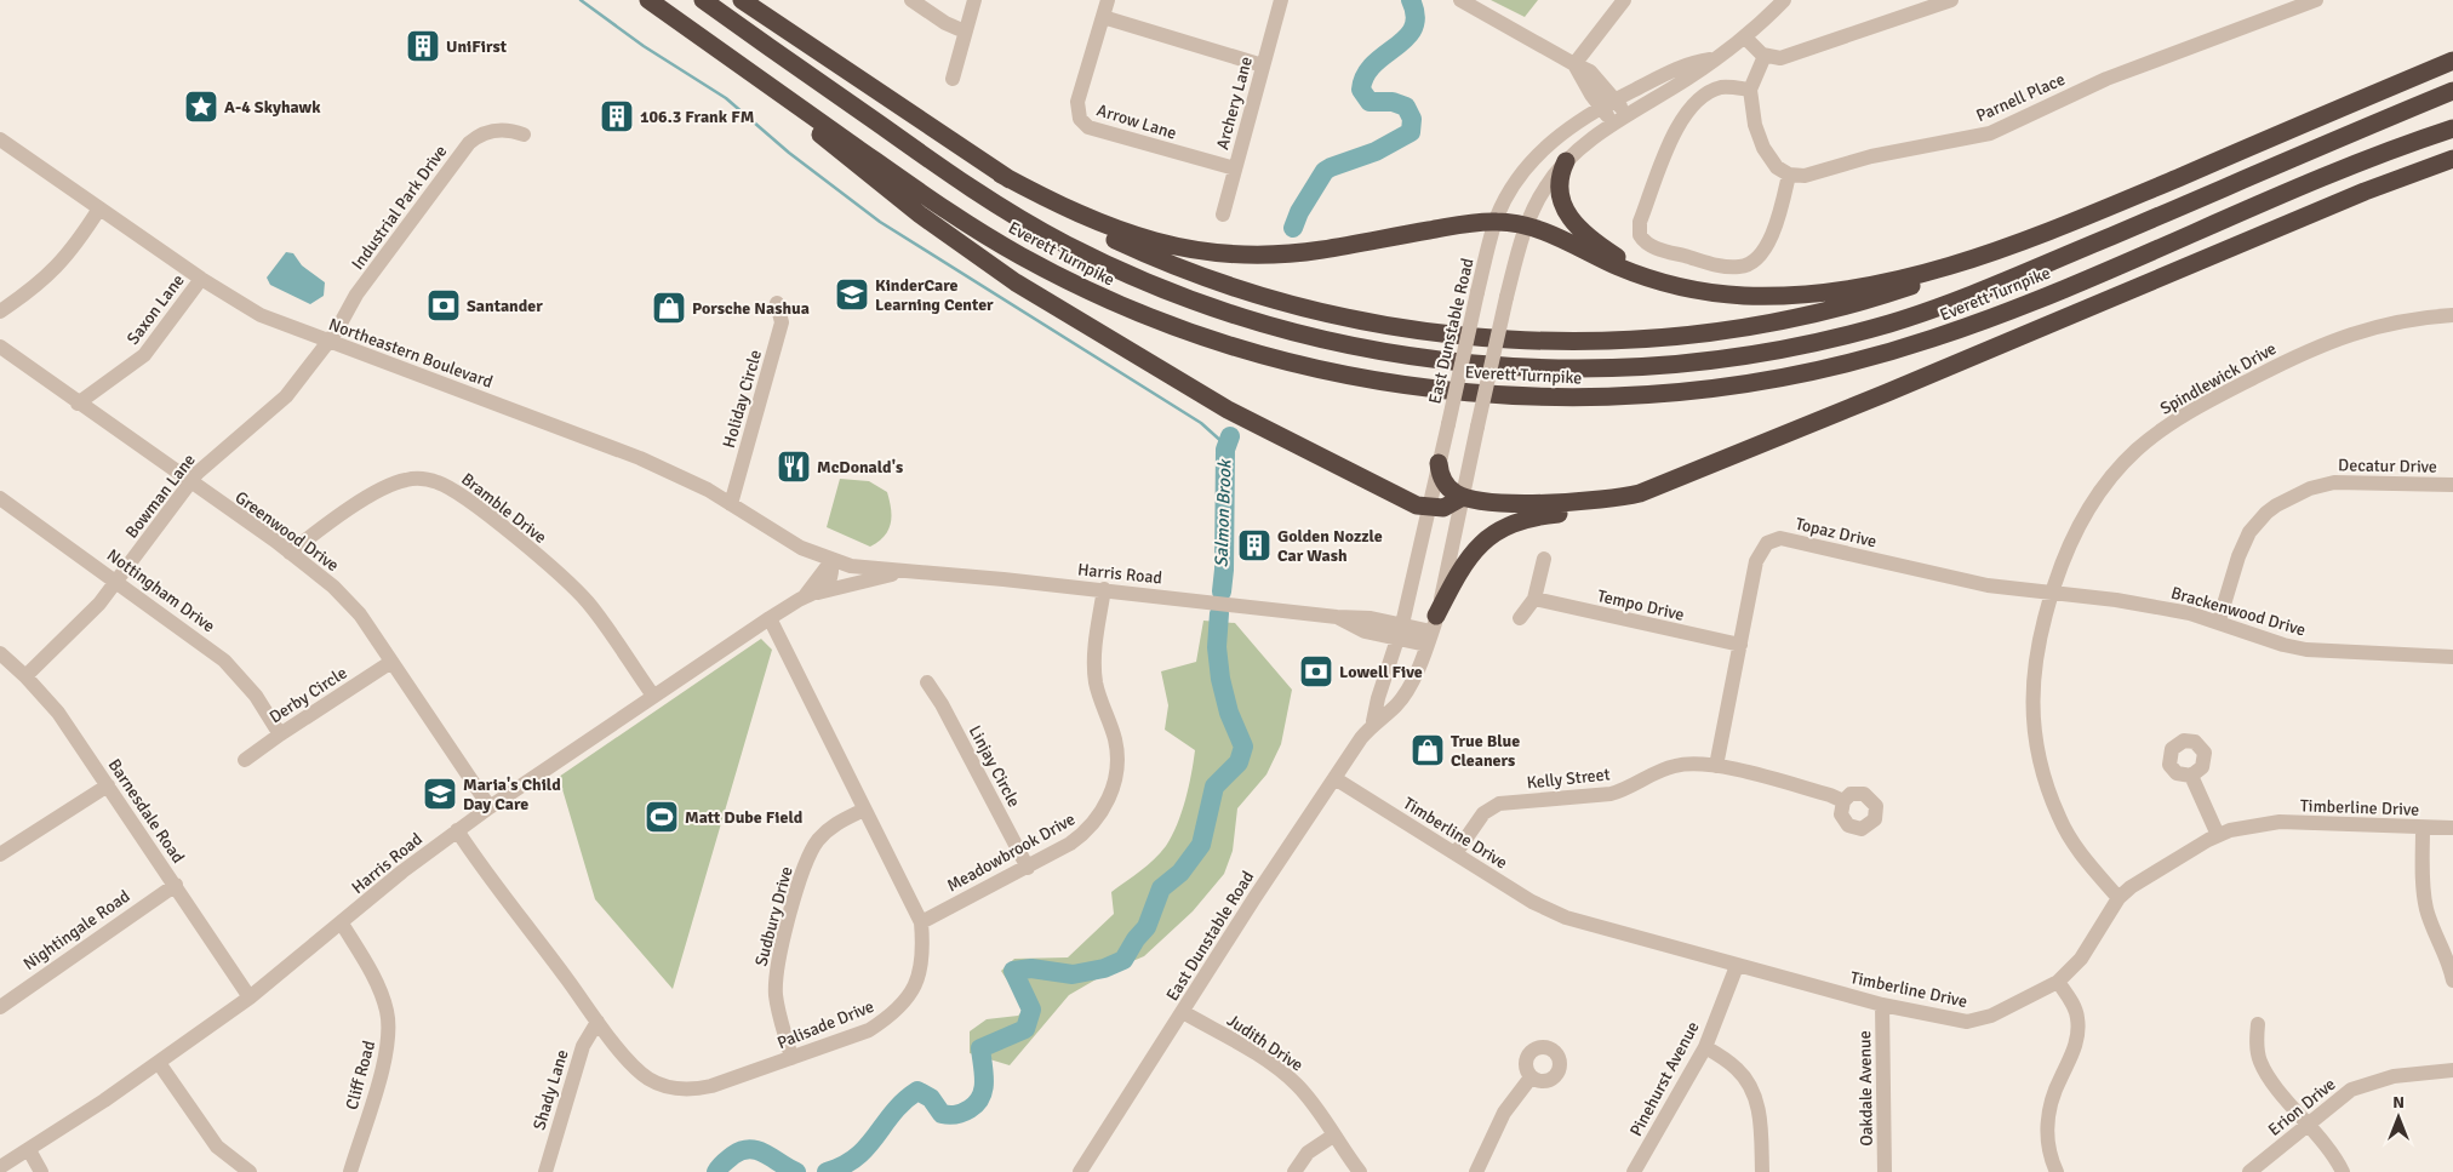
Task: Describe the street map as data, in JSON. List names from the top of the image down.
{
  "streets": {
    "highway": ["Everett Turnpike"],
    "street": [
      "Parnell Place",
      "Archery Lane",
      "Arrow Lane",
      "Industrial Park Drive",
      "Saxon Lane",
      "East Dunstable Road",
      "Northeastern Boulevard",
      "Spindlewick Drive",
      "Holiday Circle",
      "Decatur Drive",
      "Bowman Lane",
      "Bramble Drive",
      "Greenwood Drive",
      "Topaz Drive",
      "Harris Road",
      "Nottingham Drive",
      "Tempo Drive",
      "Brackenwood Drive",
      "Derby Circle",
      "Linjay Circle",
      "Kelly Street",
      "Timberline Drive",
      "Barnesdale Road",
      "Meadowbrook Drive",
      "Sudbury Drive",
      "Nightingale Road",
      "Palisade Drive",
      "Judith Drive",
      "Cliff Road",
      "Pinehurst Avenue",
      "Oakdale Avenue",
      "Shady Lane",
      "Erion Drive"
    ]
  },
  "crossings": [
    ["Archery Lane", "Arrow Lane"],
    ["Industrial Park Drive", "Northeastern Boulevard"],
    ["Industrial Park Drive", "Bowman Lane"],
    ["Saxon Lane", "Northeastern Boulevard"],
    ["Saxon Lane", "Greenwood Drive"],
    ["East Dunstable Road", "Harris Road"],
    ["East Dunstable Road", "Timberline Drive"],
    ["East Dunstable Road", "Judith Drive"],
    ["Northeastern Boulevard", "Holiday Circle"],
    ["Northeastern Boulevard", "Bowman Lane"],
    ["Northeastern Boulevard", "Harris Road"],
    ["Spindlewick Drive", "Topaz Drive"],
    ["Spindlewick Drive", "Brackenwood Drive"],
    ["Spindlewick Drive", "Timberline Drive"],
    ["Decatur Drive", "Brackenwood Drive"],
    ["Bowman Lane", "Greenwood Drive"],
    ["Bowman Lane", "Nottingham Drive"],
    ["Bowman Lane", "Barnesdale Road"],
    ["Bramble Drive", "Greenwood Drive"],
    ["Bramble Drive", "Harris Road"],
    ["Greenwood Drive", "Harris Road"],
    ["Greenwood Drive", "Derby Circle"],
    ["Topaz Drive", "Tempo Drive"],
    ["Topaz Drive", "Brackenwood Drive"],
    ["Topaz Drive", "Kelly Street"],
    ["Harris Road", "Barnesdale Road"],
    ["Harris Road", "Meadowbrook Drive"],
    ["Harris Road", "Palisade Drive"],
    ["Harris Road", "Cliff Road"],
    ["Nottingham Drive", "Derby Circle"],
    ["Linjay Circle", "Meadowbrook Drive"],
    ["Kelly Street", "Timberline Drive"],
    ["Timberline Drive", "Pinehurst Avenue"],
    ["Timberline Drive", "Oakdale Avenue"],
    ["Barnesdale Road", "Nightingale Road"],
    ["Meadowbrook Drive", "Palisade Drive"],
    ["Sudbury Drive", "Palisade Drive"],
    ["Palisade Drive", "Shady Lane"]
  ],
  "water": ["Salmon Brook"],
  "places": {
    "building": ["UniFirst", "106.3 Frank FM", "Golden Nozzle Car Wash"],
    "place": ["A-4 Skyhawk"],
    "school or university": ["KinderCare Learning Center", "Maria's Child Day Care"],
    "bank": ["Santander", "Lowell Five"],
    "shop": ["Porsche Nashua", "True Blue Cleaners"],
    "restaurant": ["McDonald's"],
    "sports": ["Matt Dube Field"]
  },
  "north": "top"
}
